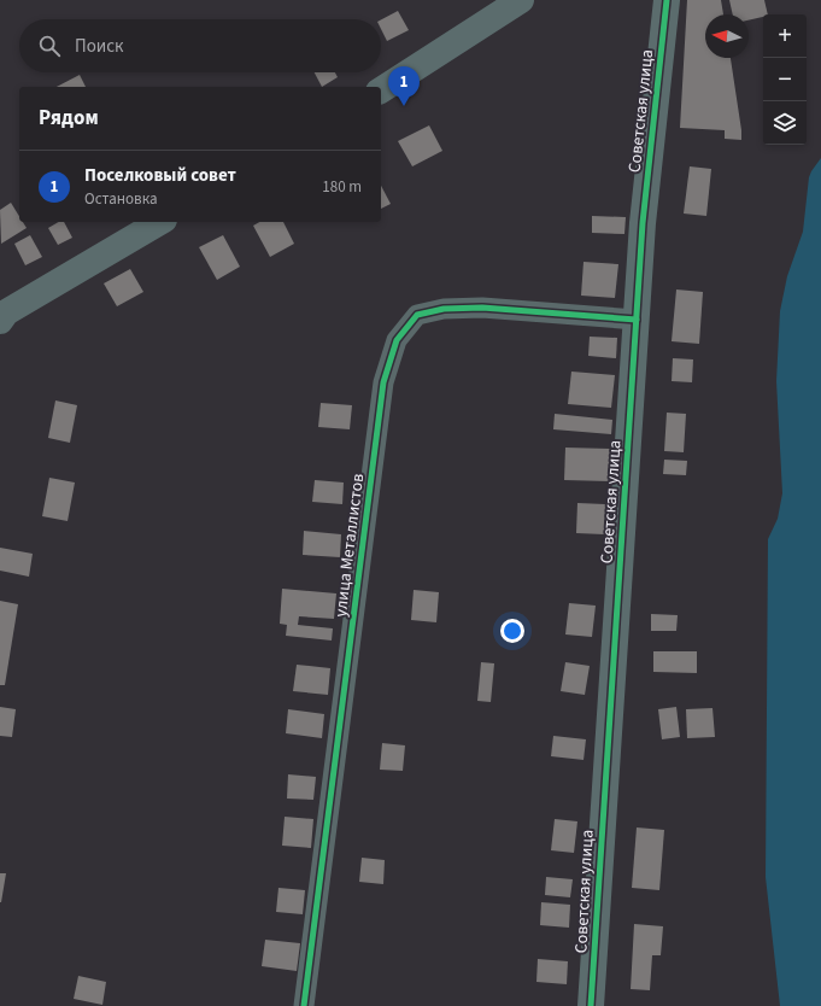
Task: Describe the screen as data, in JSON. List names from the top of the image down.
{
  "streets": {
    "street": ["Советская улица", "улица Металлистов"]
  },
  "crossings": [
    ["Советская улица", "улица Металлистов"]
  ],
  "north": "left",
  "page": {
    "map_buttons": ["+", "−"],
    "search": "Поиск",
    "pins": "1",
    "heading": "Рядом",
    "list": [
      {
        "mark": "1",
        "name": "Поселковый совет",
        "note": "Остановка",
        "value": "180 m"
      }
    ]
  }
}
